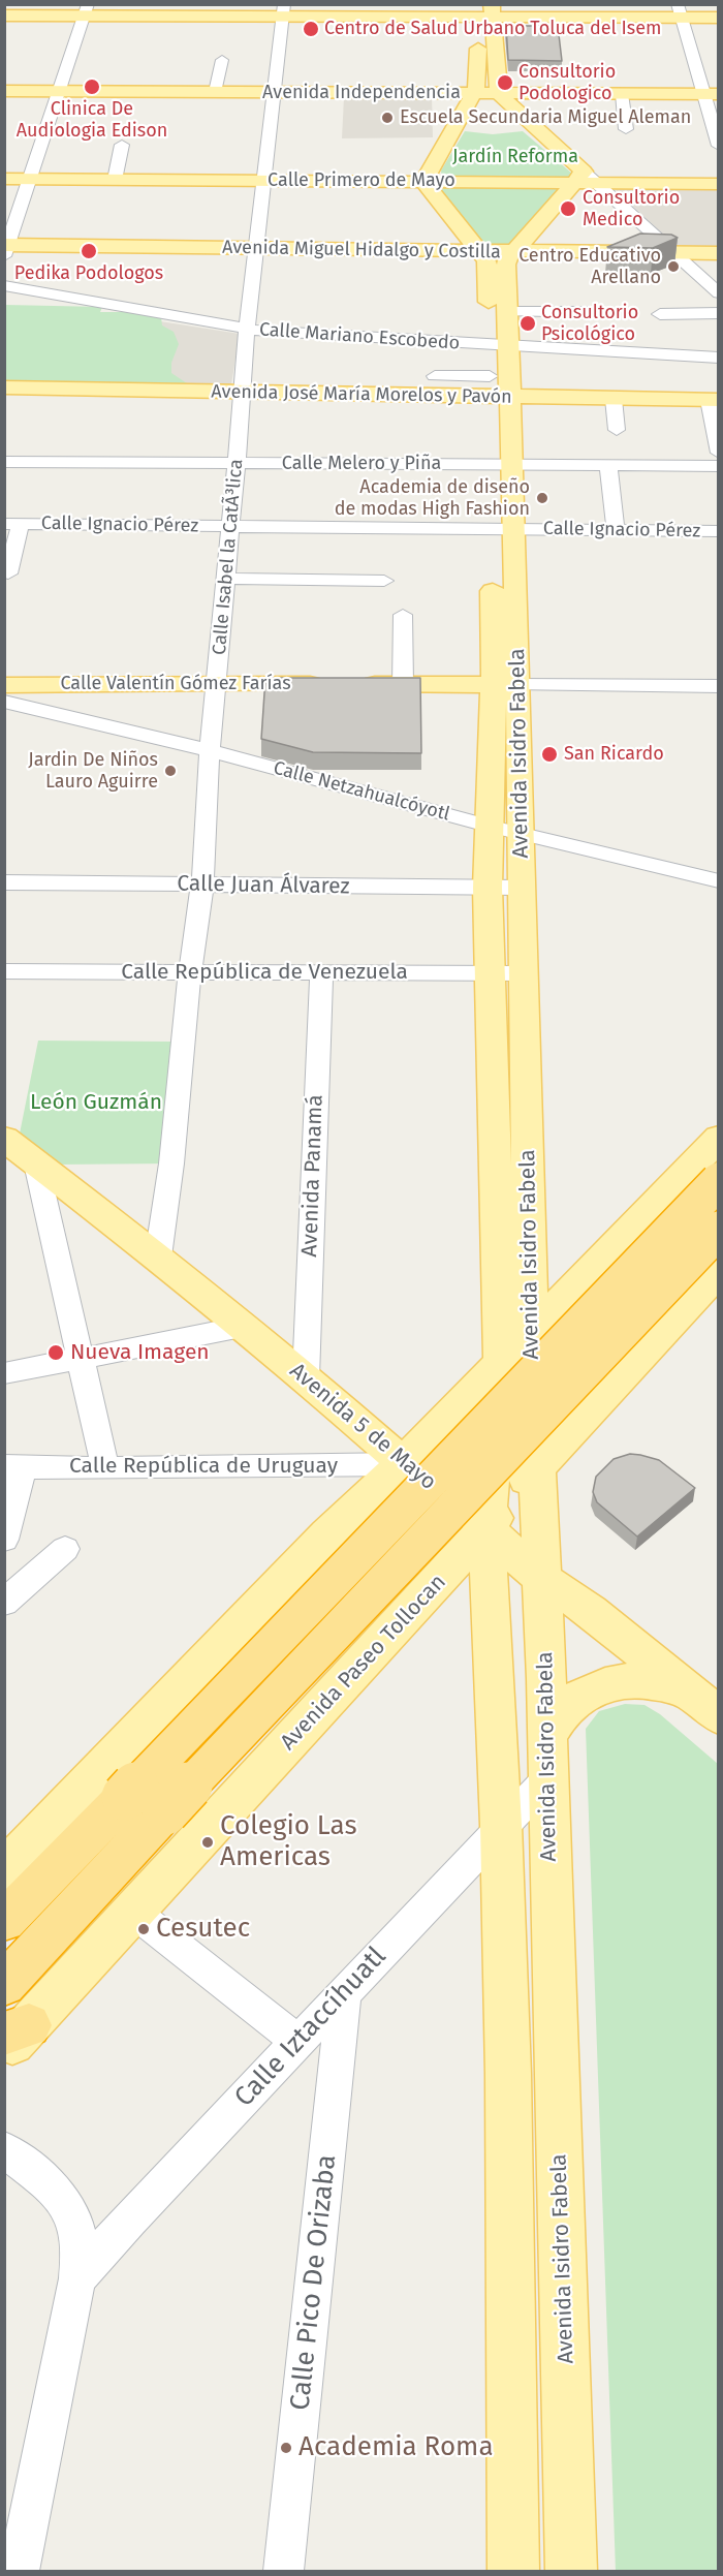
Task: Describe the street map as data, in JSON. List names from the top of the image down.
{
  "streets": {
    "highway": ["Avenida Paseo Tollocan"],
    "main road": [
      "Avenida Independencia",
      "Calle Primero de Mayo",
      "Avenida Miguel Hidalgo y Costilla",
      "Avenida José María Morelos y Pavón",
      "Calle Valentín Gómez Farías",
      "Avenida Isidro Fabela",
      "Avenida 5 de Mayo"
    ],
    "street": [
      "Calle Mariano Escobedo",
      "Calle Melero y Piña",
      "Calle Ignacio Pérez",
      "Calle Isabel la CatÃ³lica",
      "Calle Netzahualcóyotl",
      "Calle Juan Álvarez",
      "Calle República de Venezuela",
      "Avenida Panamá",
      "Calle República de Uruguay",
      "Calle Iztaccíhuatl",
      "Calle Pico De Orizaba"
    ]
  },
  "crossings": [
    ["Avenida Independencia", "Calle Isabel la CatÃ³lica"],
    ["Calle Primero de Mayo", "Calle Isabel la CatÃ³lica"],
    ["Calle Primero de Mayo", "Avenida Isidro Fabela"],
    ["Avenida Miguel Hidalgo y Costilla", "Calle Isabel la CatÃ³lica"],
    ["Avenida Miguel Hidalgo y Costilla", "Avenida Isidro Fabela"],
    ["Calle Mariano Escobedo", "Calle Isabel la CatÃ³lica"],
    ["Calle Mariano Escobedo", "Avenida Isidro Fabela"],
    ["Avenida José María Morelos y Pavón", "Calle Isabel la CatÃ³lica"],
    ["Avenida José María Morelos y Pavón", "Avenida Isidro Fabela"],
    ["Calle Melero y Piña", "Calle Isabel la CatÃ³lica"],
    ["Calle Melero y Piña", "Avenida Isidro Fabela"],
    ["Calle Ignacio Pérez", "Calle Isabel la CatÃ³lica"],
    ["Calle Ignacio Pérez", "Avenida Isidro Fabela"],
    ["Calle Isabel la CatÃ³lica", "Calle Valentín Gómez Farías"],
    ["Calle Isabel la CatÃ³lica", "Calle Netzahualcóyotl"],
    ["Calle Isabel la CatÃ³lica", "Calle Juan Álvarez"],
    ["Calle Isabel la CatÃ³lica", "Calle República de Venezuela"],
    ["Calle Isabel la CatÃ³lica", "Avenida 5 de Mayo"],
    ["Calle Valentín Gómez Farías", "Avenida Isidro Fabela"],
    ["Avenida Isidro Fabela", "Calle Netzahualcóyotl"],
    ["Avenida Isidro Fabela", "Calle Juan Álvarez"],
    ["Avenida Isidro Fabela", "Calle República de Venezuela"],
    ["Avenida Isidro Fabela", "Avenida 5 de Mayo"],
    ["Avenida Isidro Fabela", "Calle Iztaccíhuatl"],
    ["Calle República de Venezuela", "Avenida Panamá"],
    ["Avenida Panamá", "Avenida 5 de Mayo"],
    ["Avenida 5 de Mayo", "Calle República de Uruguay"],
    ["Calle Iztaccíhuatl", "Calle Pico De Orizaba"]
  ],
  "parks": ["Jardín Reforma", "León Guzmán"],
  "places": [
    "Centro de Salud Urbano Toluca del Isem",
    "Consultorio Podologico",
    "Clinica De Audiologia Edison",
    "Escuela Secundaria Miguel Aleman",
    "Consultorio Medico",
    "Pedika Podologos",
    "Centro Educativo Arellano",
    "Consultorio Psicológico",
    "Academia de diseño de modas High Fashion",
    "San Ricardo",
    "Jardin De Niños Lauro Aguirre",
    "Nueva Imagen",
    "Colegio Las Americas",
    "Cesutec",
    "Academia Roma"
  ]
}
